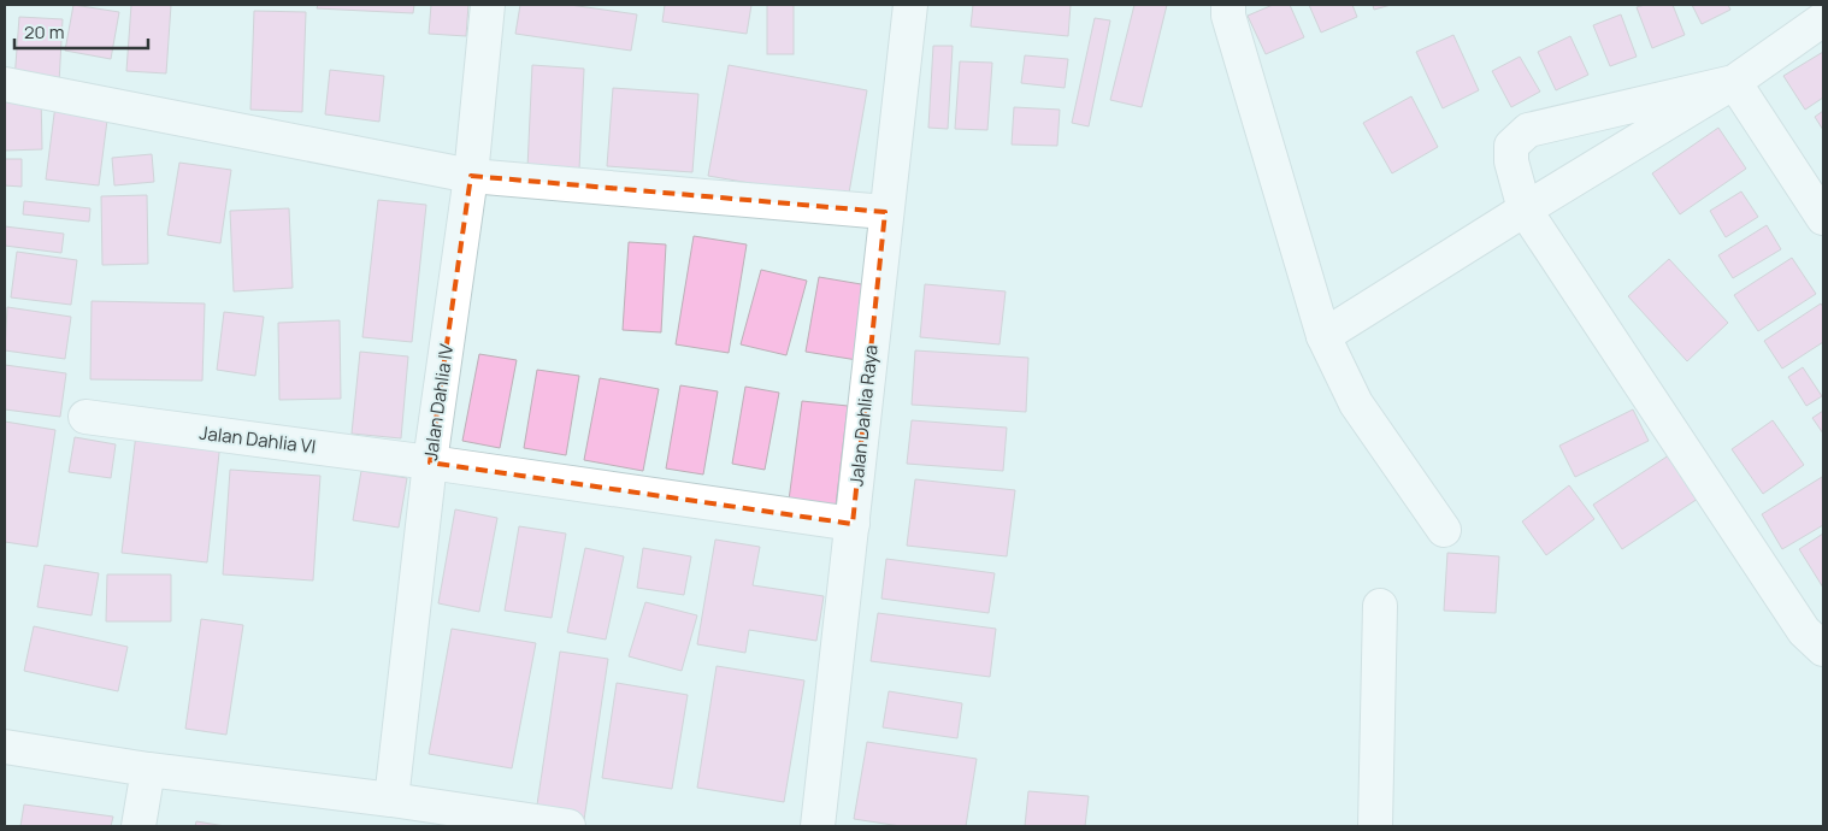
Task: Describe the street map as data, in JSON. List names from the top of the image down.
{
  "streets": {
    "street": ["Jalan Dahlia IV", "Jalan Dahlia Raya", "Jalan Dahlia VI"]
  },
  "crossings": [
    ["Jalan Dahlia IV", "Jalan Dahlia VI"],
    ["Jalan Dahlia Raya", "Jalan Dahlia VI"]
  ],
  "scale_bar": "20 m"
}
